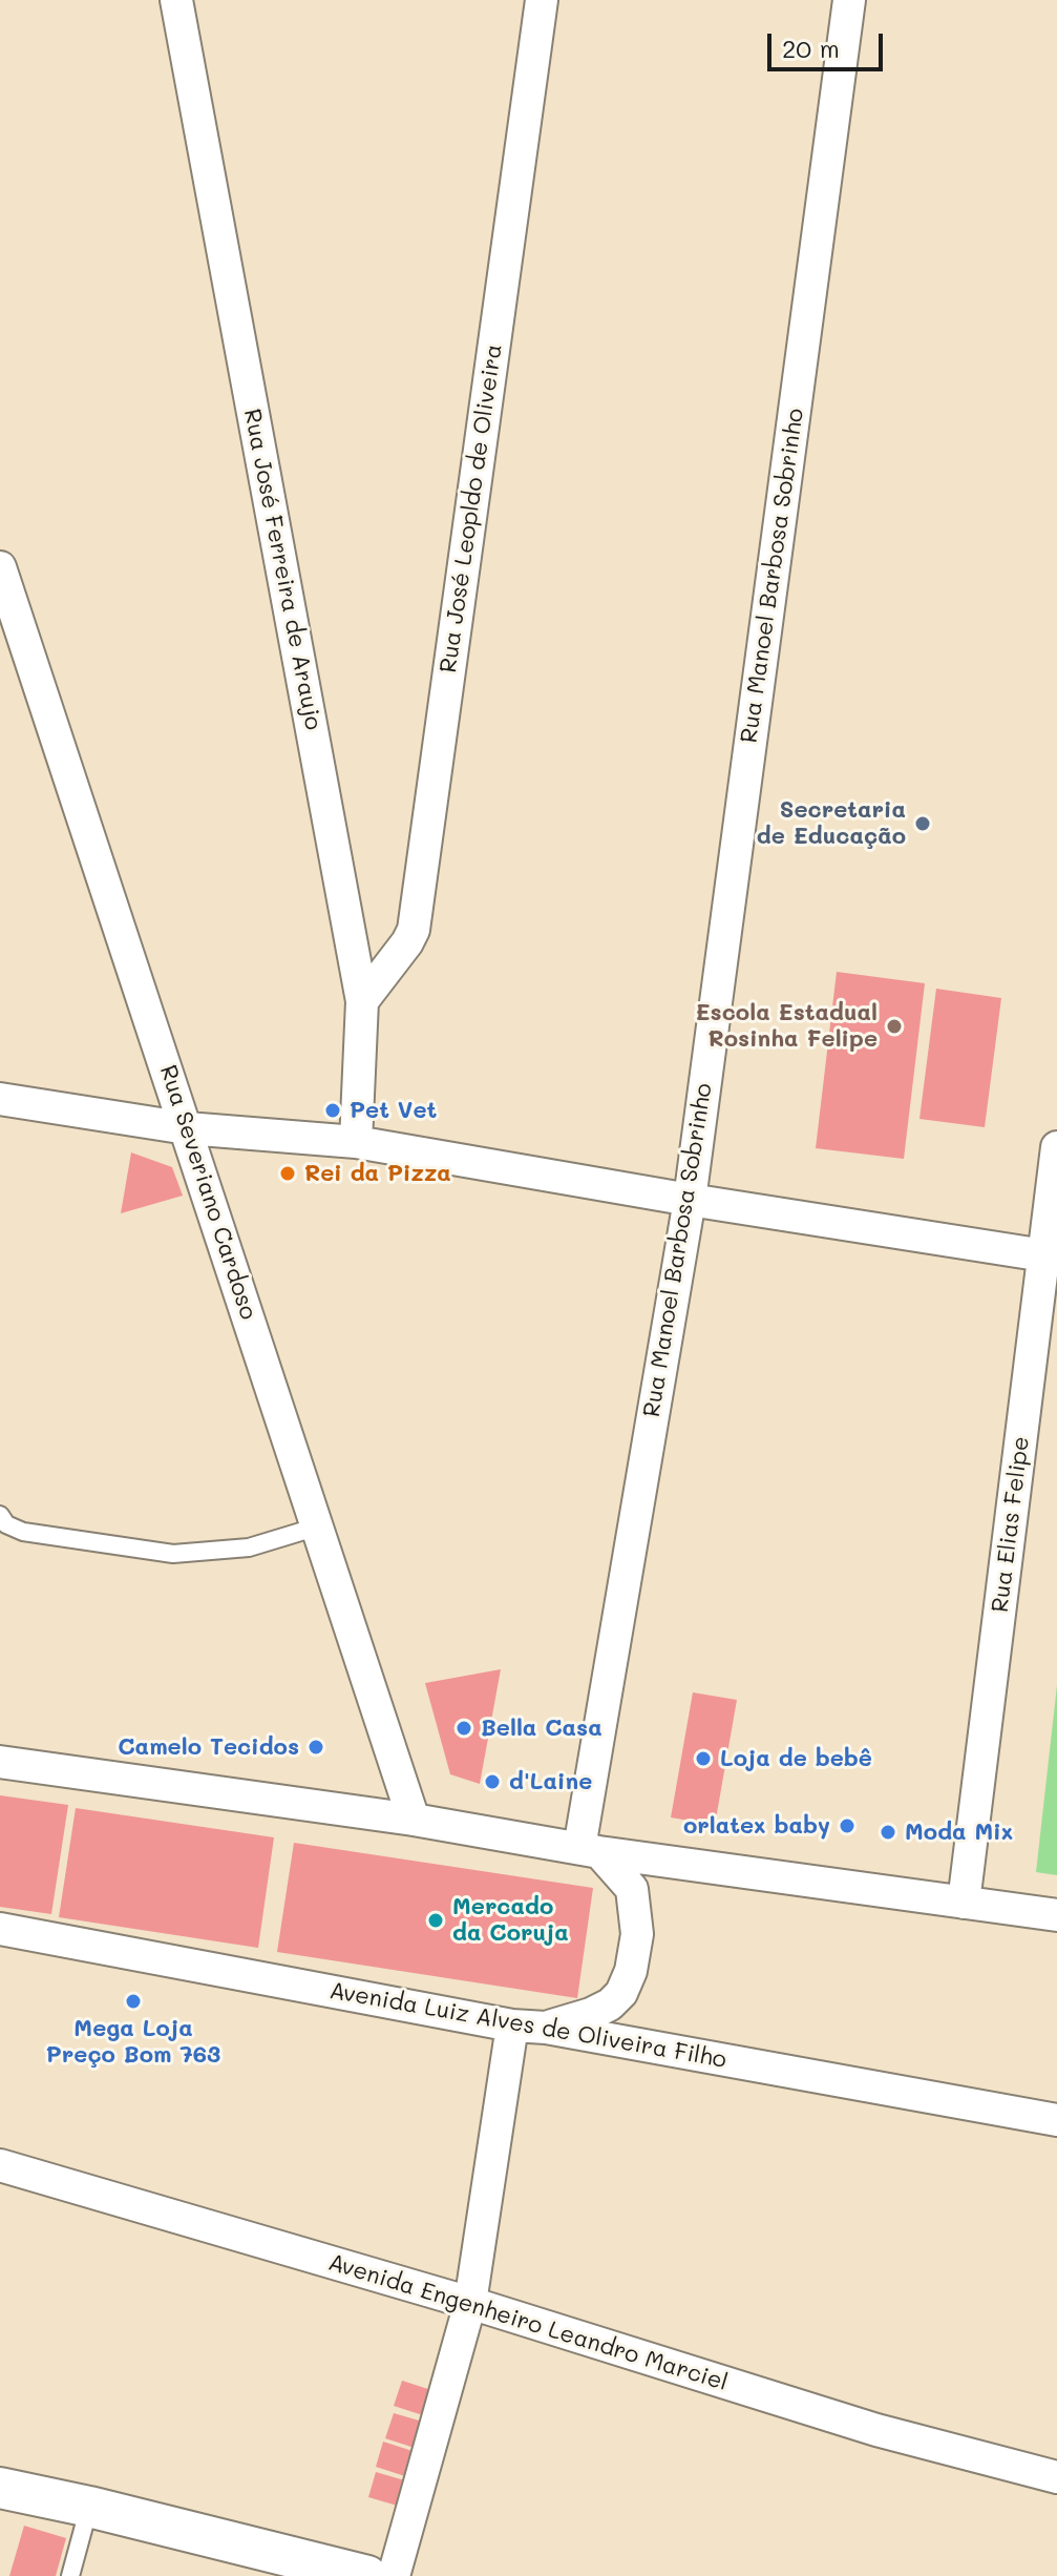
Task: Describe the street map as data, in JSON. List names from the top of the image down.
{
  "streets": {
    "street": [
      "Rua José Leopldo de Oliveira",
      "Rua José Ferreira de Araujo",
      "Rua Manoel Barbosa Sobrinho",
      "Rua Severiano Cardoso",
      "Rua Elias Felipe",
      "Avenida Luiz Alves de Oliveira Filho",
      "Avenida Engenheiro Leandro Marciel"
    ]
  },
  "crossings": [
    ["Rua José Leopldo de Oliveira", "Rua José Ferreira de Araujo"]
  ],
  "places": [
    "Secretaria de Educação",
    "Escola Estadual Rosinha Felipe",
    "Pet Vet",
    "Rei da Pizza",
    "Bella Casa",
    "Camelo Tecidos",
    "Loja de bebê",
    "d'Laine",
    "orlatex baby",
    "Moda Mix",
    "Mercado da Coruja",
    "Mega Loja Preço Bom 763"
  ],
  "scale_bar": "20 m"
}
